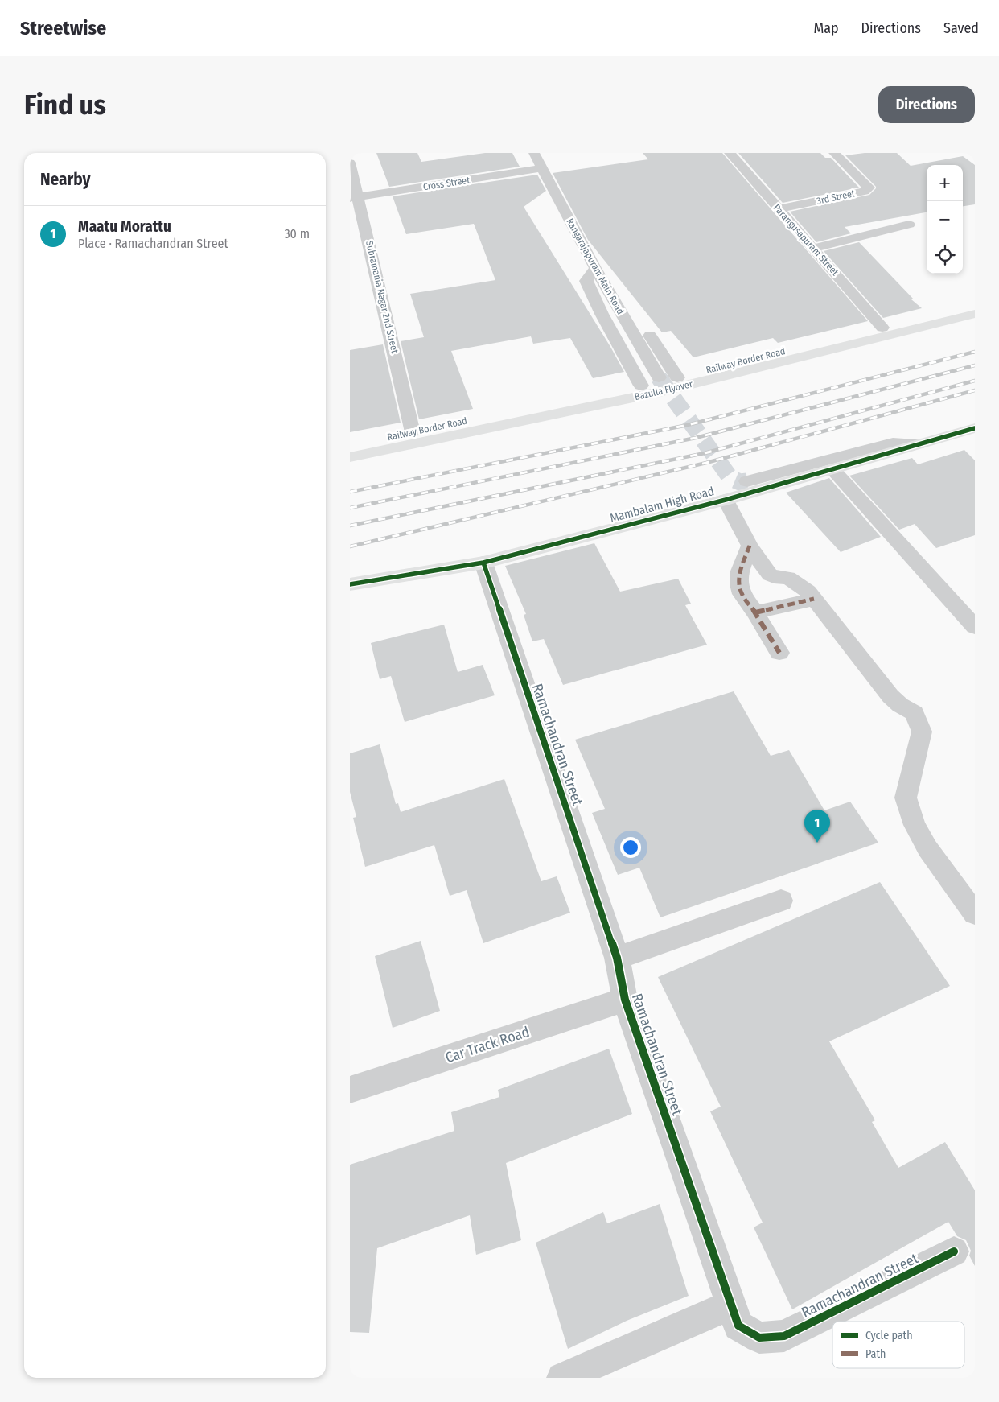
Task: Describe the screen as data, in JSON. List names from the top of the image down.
{
  "streets": {
    "street": [
      "Cross Street",
      "3rd Street",
      "Parangusapuram Street",
      "Rangarajapuram Main Road",
      "Subramania Nagar 2nd Street",
      "Railway Border Road",
      "Bazulla Flyover",
      "Mambalam High Road",
      "Ramachandran Street",
      "Car Track Road"
    ]
  },
  "crossings": [
    ["Cross Street", "Rangarajapuram Main Road"],
    ["Cross Street", "Subramania Nagar 2nd Street"],
    ["3rd Street", "Parangusapuram Street"],
    ["Parangusapuram Street", "Railway Border Road"],
    ["Subramania Nagar 2nd Street", "Railway Border Road"],
    ["Mambalam High Road", "Ramachandran Street"],
    ["Ramachandran Street", "Car Track Road"]
  ],
  "legend": ["Cycle path", "Path"],
  "page": {
    "header": "Streetwise",
    "nav": ["Map", "Directions", "Saved"],
    "buttons": "Directions",
    "title": "Find us",
    "heading": "Nearby",
    "map_buttons": ["+", "−"],
    "list": [
      {
        "mark": "1",
        "name": "Maatu Morattu",
        "note": "Place · Ramachandran Street",
        "value": "30 m"
      }
    ],
    "pins": "1"
  }
}
